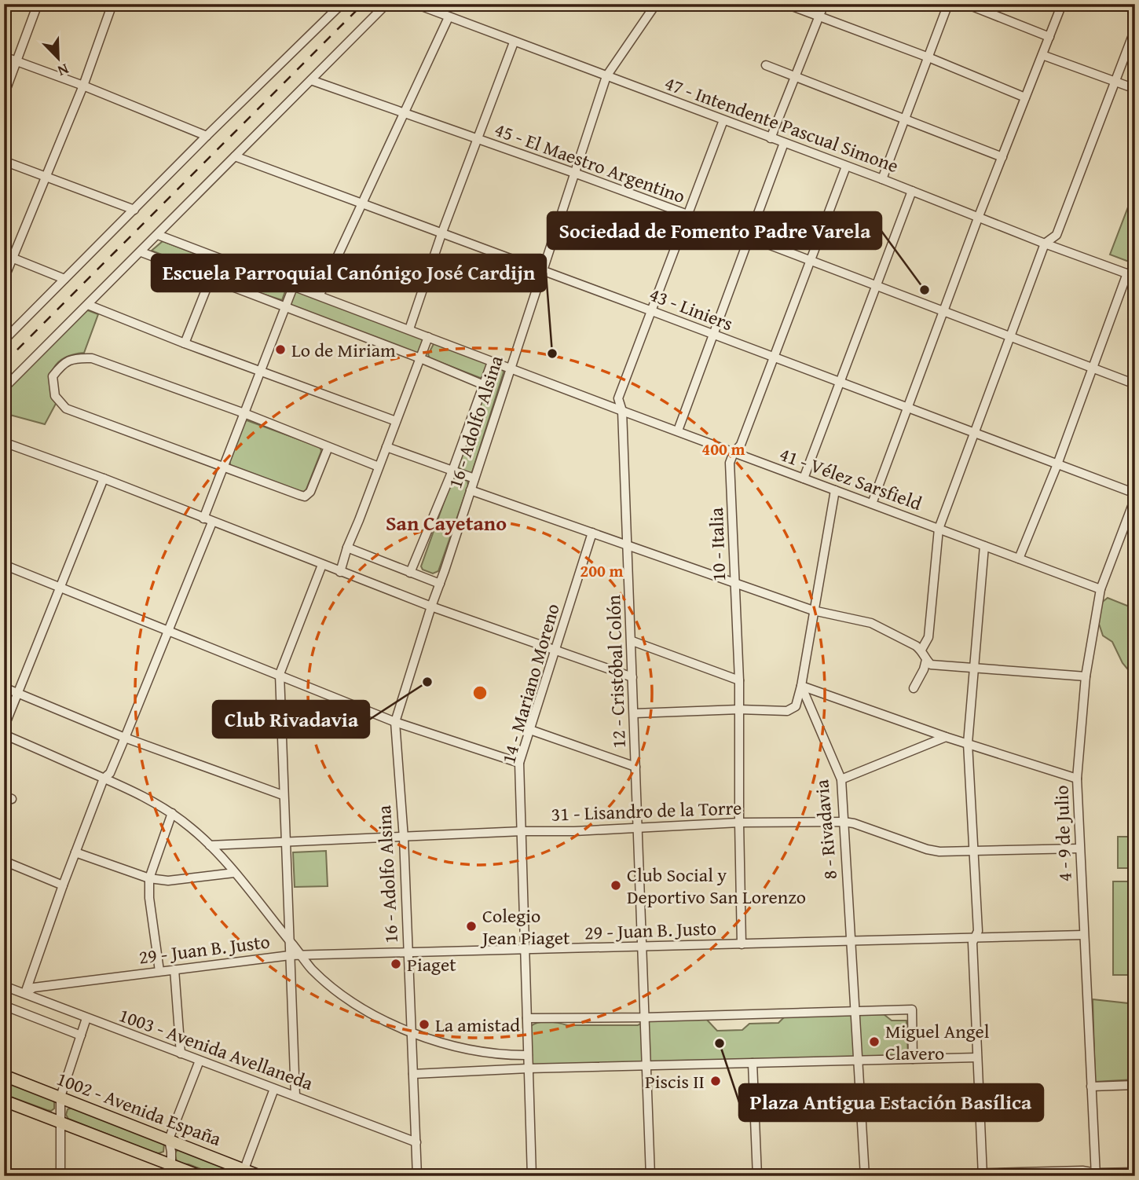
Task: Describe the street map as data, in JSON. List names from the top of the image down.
{
  "streets": {
    "main road": ["1002 - Avenida España"],
    "street": [
      "47 - Intendente Pascual Simone",
      "45 - El Maestro Argentino",
      "43 - Liniers",
      "16 - Adolfo Alsina",
      "41 - Vélez Sarsfield",
      "10 - Italia",
      "12 - Cristóbal Colón",
      "14 - Mariano Moreno",
      "31 - Lisandro de la Torre",
      "8 - Rivadavia",
      "4 - 9 de Julio",
      "29 - Juan B. Justo",
      "1003 - Avenida Avellaneda"
    ]
  },
  "crossings": [
    ["47 - Intendente Pascual Simone", "16 - Adolfo Alsina"],
    ["47 - Intendente Pascual Simone", "10 - Italia"],
    ["47 - Intendente Pascual Simone", "12 - Cristóbal Colón"],
    ["45 - El Maestro Argentino", "16 - Adolfo Alsina"],
    ["45 - El Maestro Argentino", "10 - Italia"],
    ["45 - El Maestro Argentino", "12 - Cristóbal Colón"],
    ["43 - Liniers", "16 - Adolfo Alsina"],
    ["43 - Liniers", "10 - Italia"],
    ["43 - Liniers", "12 - Cristóbal Colón"],
    ["16 - Adolfo Alsina", "41 - Vélez Sarsfield"],
    ["16 - Adolfo Alsina", "31 - Lisandro de la Torre"],
    ["16 - Adolfo Alsina", "29 - Juan B. Justo"],
    ["16 - Adolfo Alsina", "1003 - Avenida Avellaneda"],
    ["41 - Vélez Sarsfield", "10 - Italia"],
    ["41 - Vélez Sarsfield", "12 - Cristóbal Colón"],
    ["41 - Vélez Sarsfield", "4 - 9 de Julio"],
    ["10 - Italia", "31 - Lisandro de la Torre"],
    ["10 - Italia", "29 - Juan B. Justo"],
    ["12 - Cristóbal Colón", "31 - Lisandro de la Torre"],
    ["12 - Cristóbal Colón", "29 - Juan B. Justo"],
    ["14 - Mariano Moreno", "31 - Lisandro de la Torre"],
    ["14 - Mariano Moreno", "29 - Juan B. Justo"],
    ["31 - Lisandro de la Torre", "8 - Rivadavia"],
    ["31 - Lisandro de la Torre", "4 - 9 de Julio"],
    ["8 - Rivadavia", "29 - Juan B. Justo"],
    ["4 - 9 de Julio", "29 - Juan B. Justo"],
    ["29 - Juan B. Justo", "1003 - Avenida Avellaneda"]
  ],
  "districts": ["San Cayetano"],
  "places": [
    "Sociedad de Fomento Padre Varela",
    "Lo de Miriam",
    "Escuela Parroquial Canónigo José Cardijn",
    "Club Rivadavia",
    "Club Social y Deportivo San Lorenzo",
    "Colegio Jean Piaget",
    "Piaget",
    "La amistad",
    "Miguel Angel Clavero",
    "Plaza Antigua Estación Basílica",
    "Piscis II"
  ],
  "north": "bottom right",
  "rings": ["400 m", "200 m"]
}
